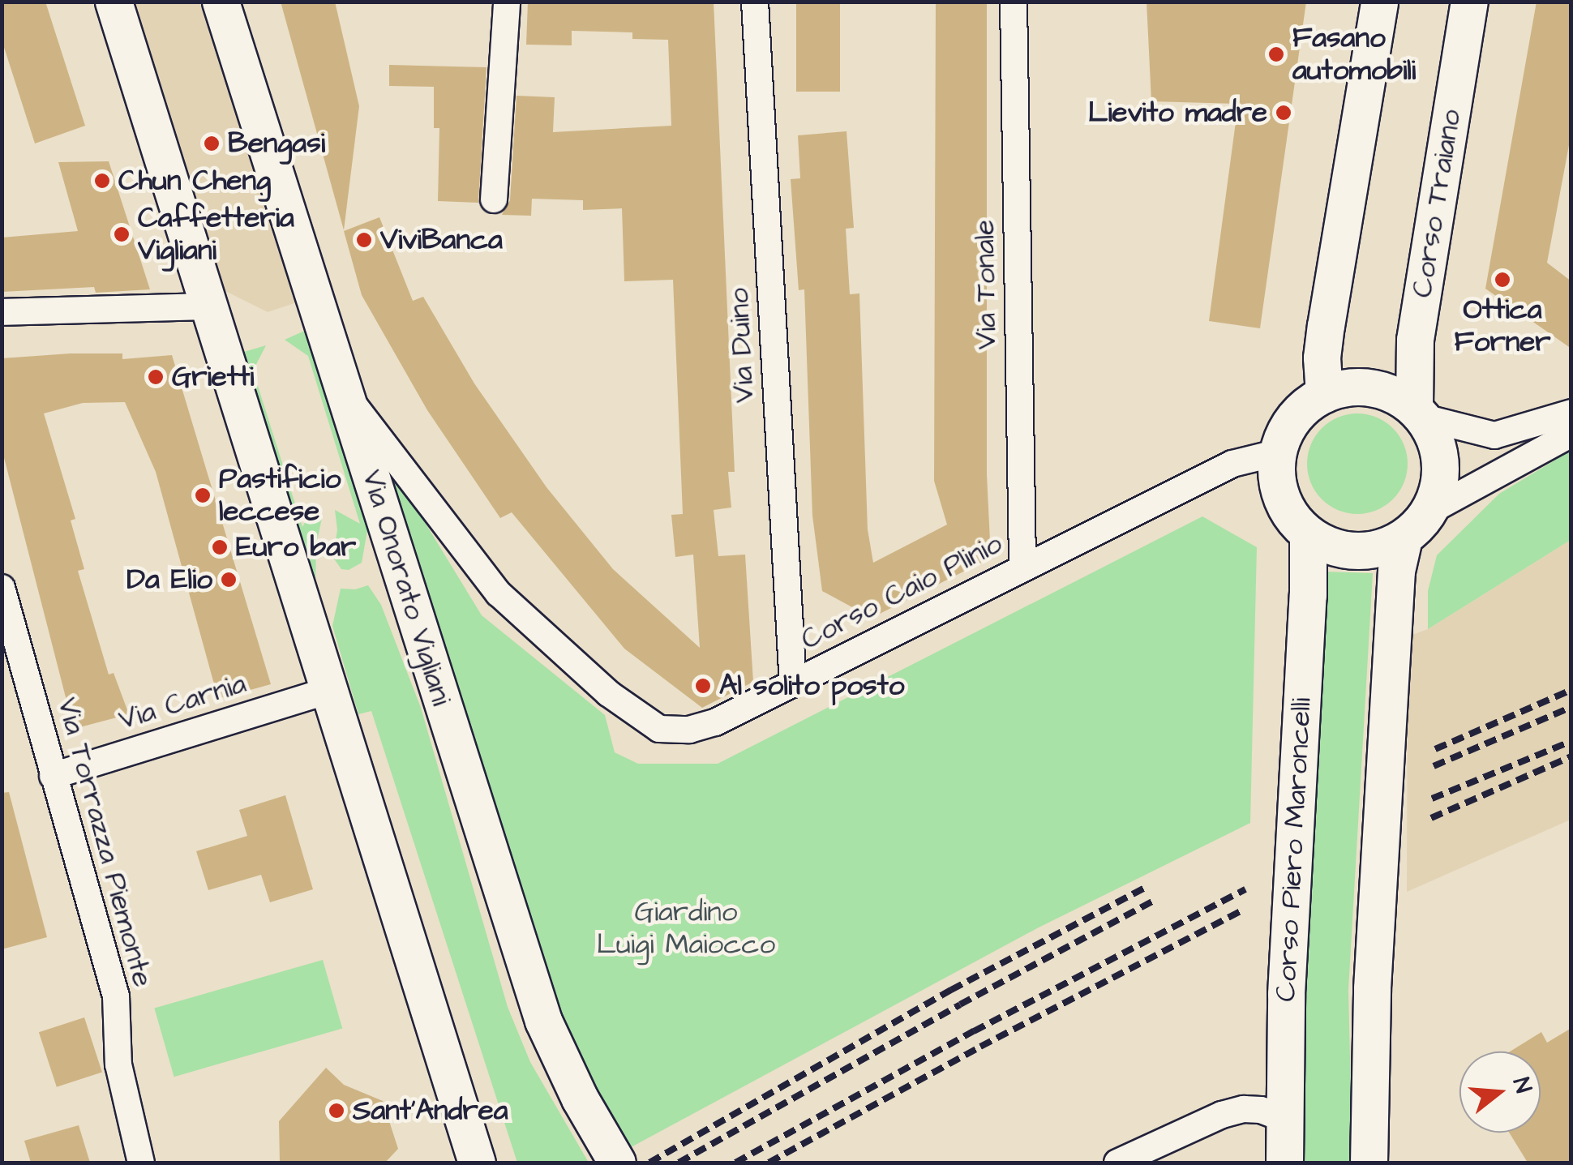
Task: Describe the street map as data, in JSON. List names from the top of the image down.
{
  "streets": {
    "main road": ["Corso Traiano", "Via Onorato Vigliani", "Corso Piero Maroncelli"],
    "street": [
      "Via Tonale",
      "Via Duino",
      "Corso Caio Plinio",
      "Via Carnia",
      "Via Torrazza Piemonte"
    ]
  },
  "crossings": [
    ["Corso Traiano", "Corso Caio Plinio"],
    ["Corso Traiano", "Corso Piero Maroncelli"],
    ["Via Tonale", "Corso Caio Plinio"],
    ["Via Duino", "Corso Caio Plinio"],
    ["Via Onorato Vigliani", "Corso Caio Plinio"],
    ["Corso Caio Plinio", "Corso Piero Maroncelli"],
    ["Via Carnia", "Via Torrazza Piemonte"]
  ],
  "parks": ["Giardino Luigi Maiocco"],
  "places": [
    "Fasano automobili",
    "Lievito madre",
    "Bengasi",
    "Chun Cheng",
    "Caffetteria Vigliani",
    "ViviBanca",
    "Ottica Forner",
    "Grietti",
    "Pastificio leccese",
    "Euro bar",
    "Da Elio",
    "Al solito posto",
    "Sant'Andrea"
  ],
  "north": "right"
}
